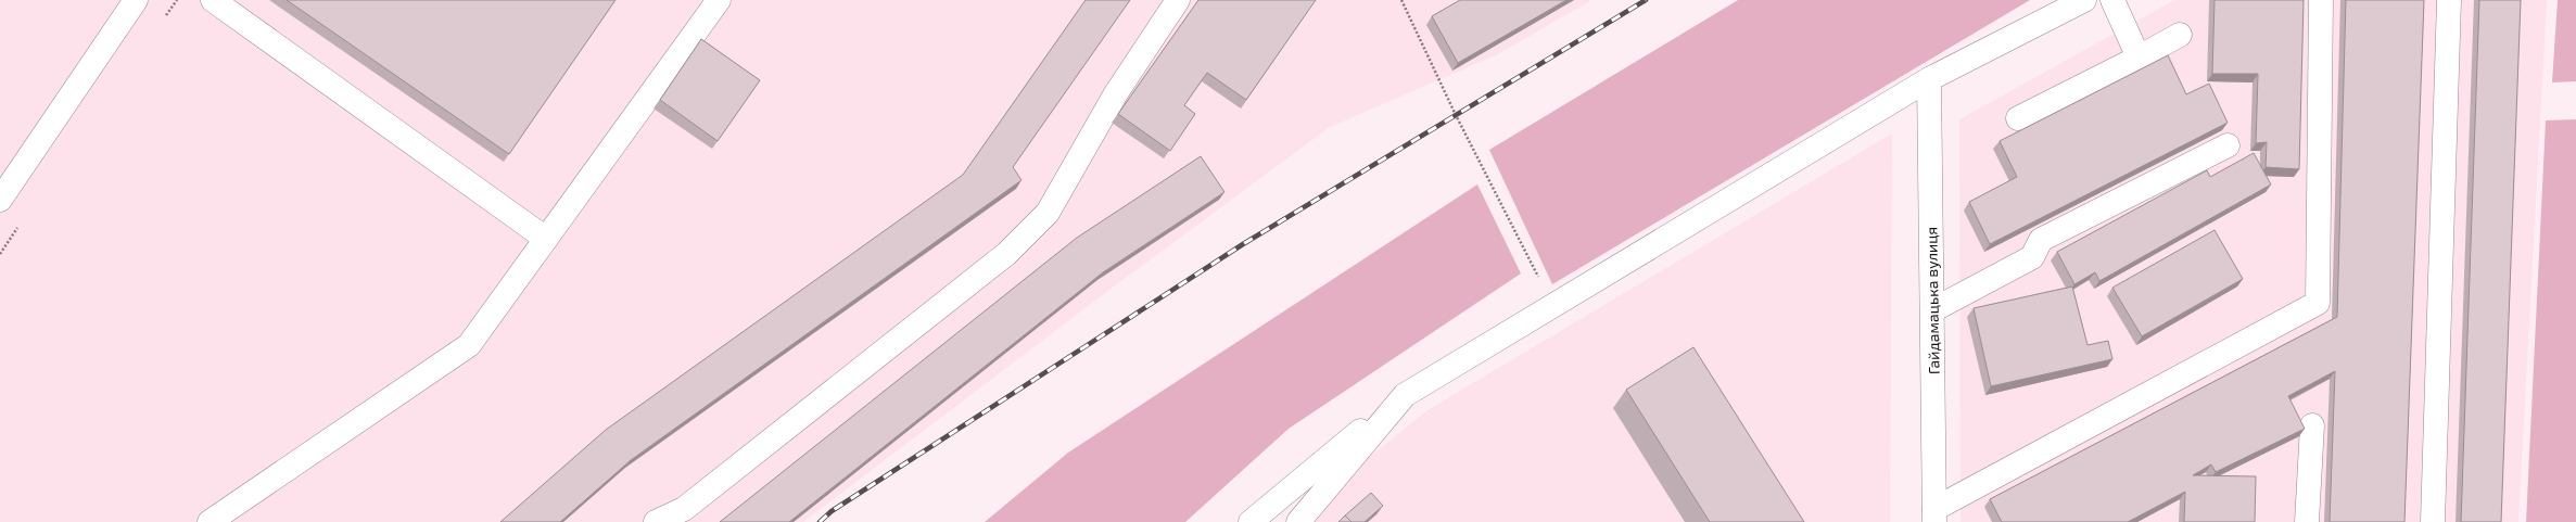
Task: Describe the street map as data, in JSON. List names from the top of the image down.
{
  "streets": {
    "street": ["Гайдамацька вулиця"]
  }
}
